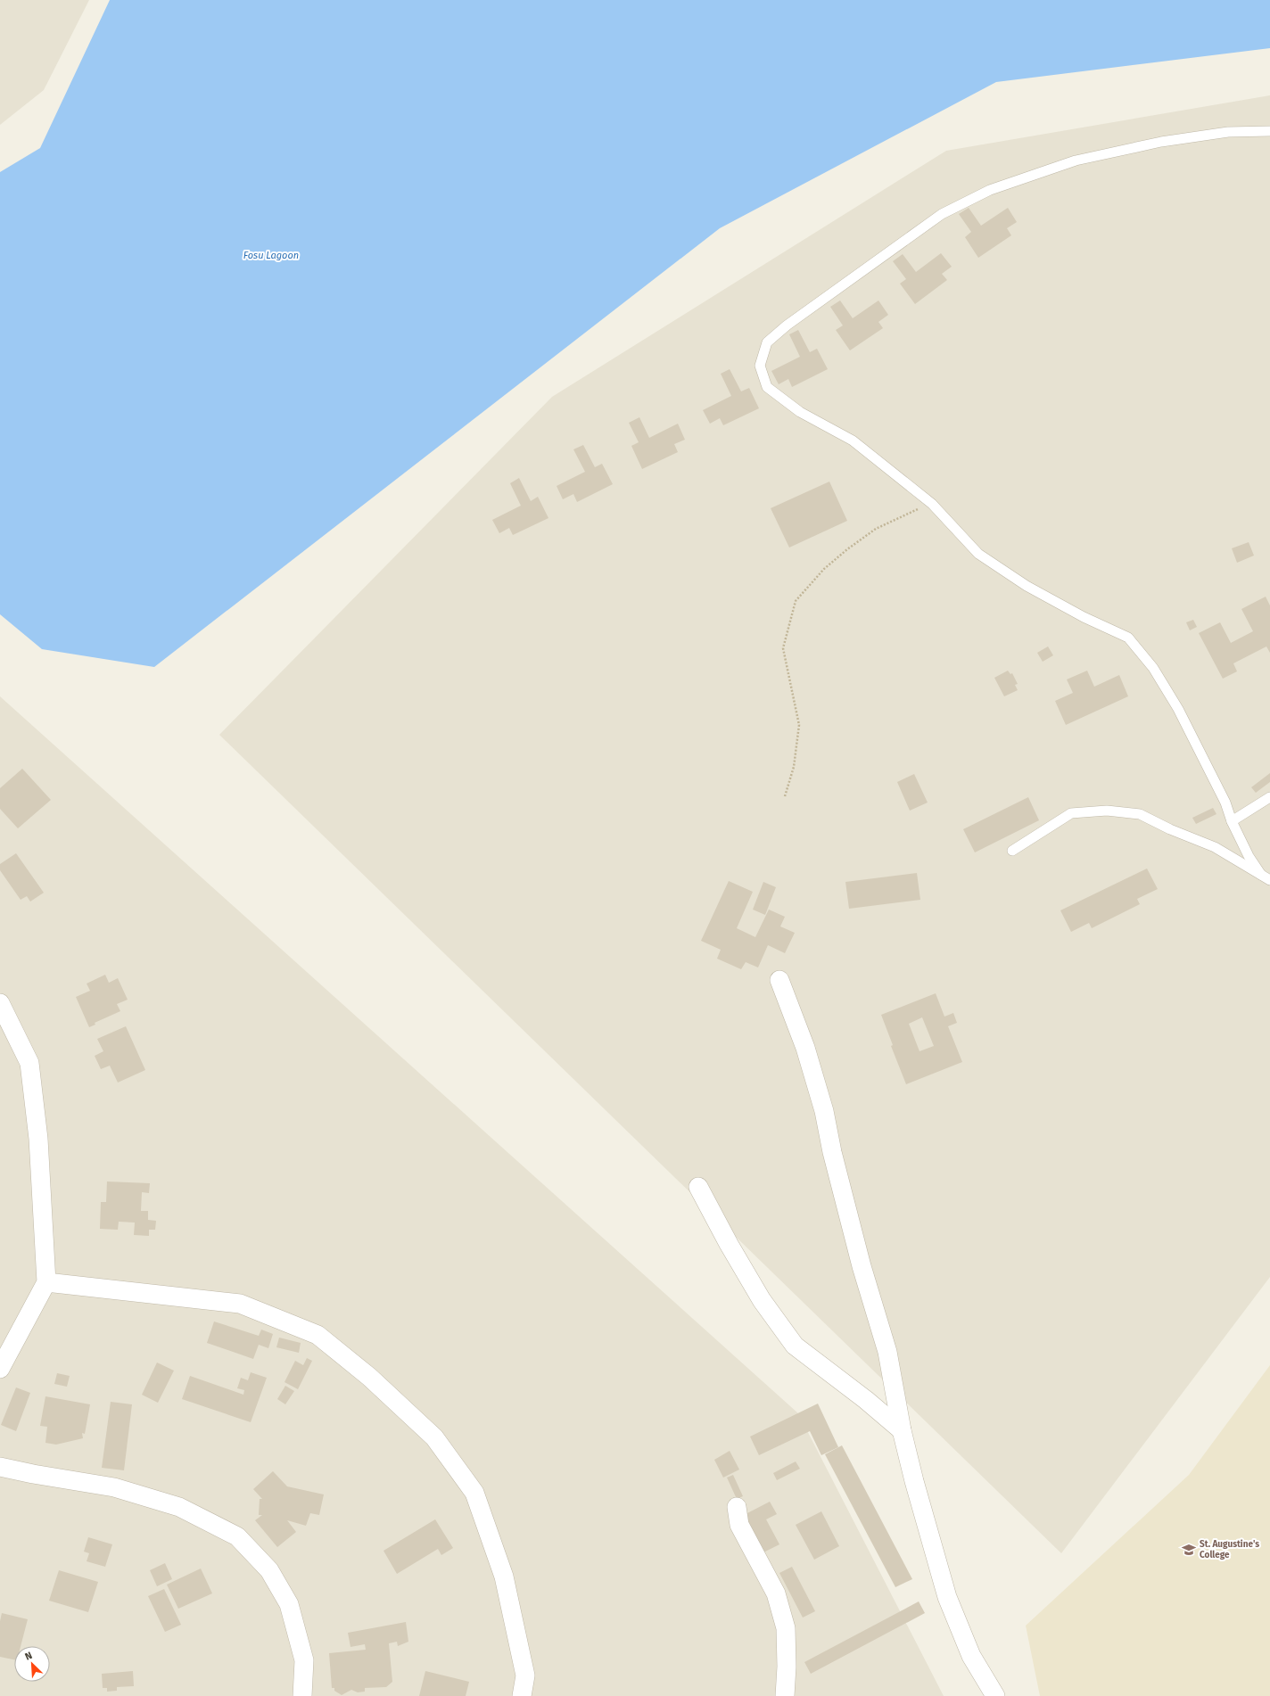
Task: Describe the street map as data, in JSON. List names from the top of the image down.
{
  "water": ["Fosu Lagoon"],
  "places": {
    "school or university": ["St. Augustine's College"]
  },
  "north": "top left"
}
